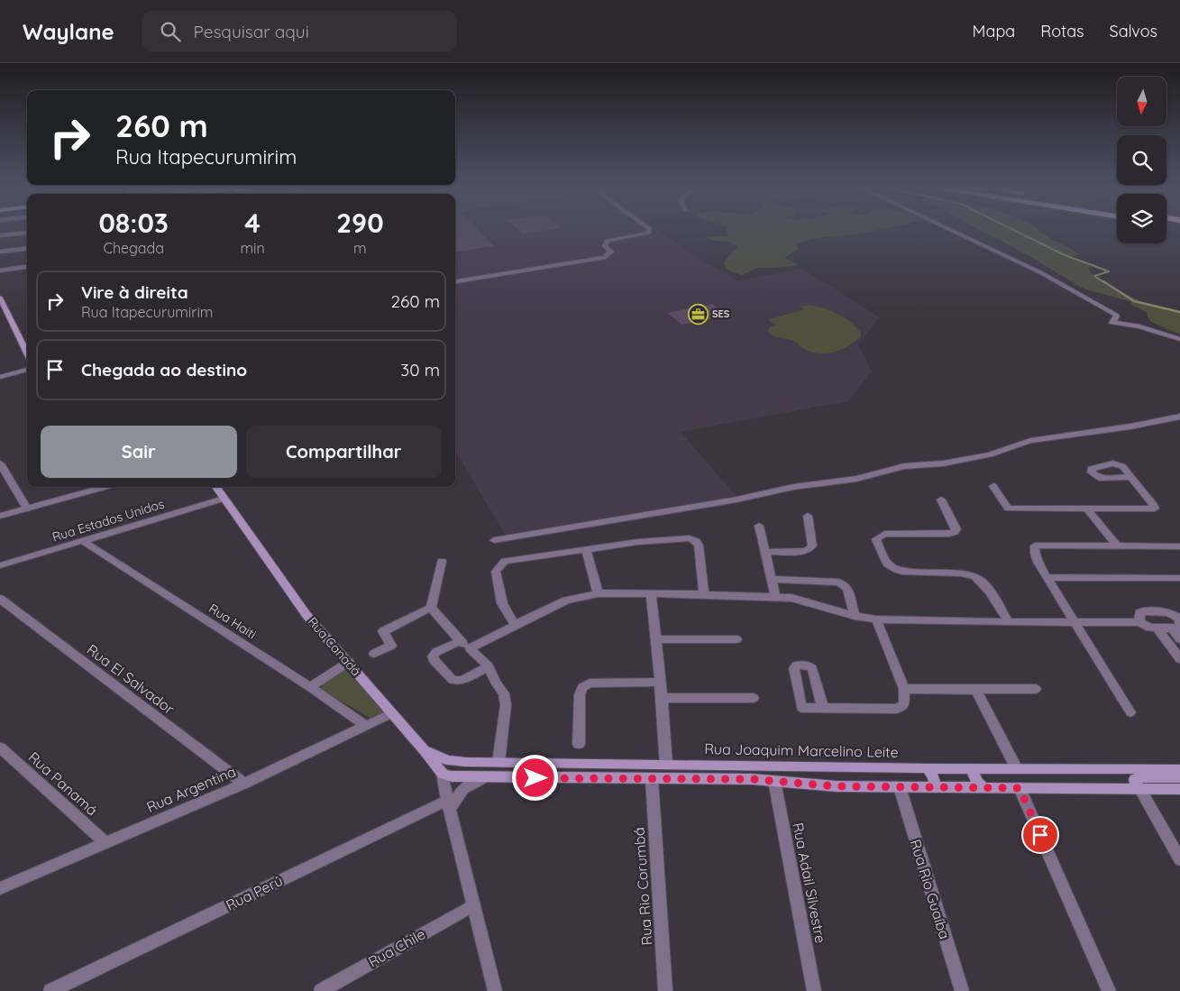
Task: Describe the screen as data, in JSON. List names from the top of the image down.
{
  "streets": {
    "main road": ["Rua Canadá", "Rua Joaquim Marcelino Leite"],
    "street": [
      "Rua Estados Unidos",
      "Rua Haiti",
      "Rua El Salvador",
      "Rua Panamá",
      "Rua Argentina",
      "Rua Adail Silvestre",
      "Rua Rio Corumbá",
      "Rua Rio Guaíba",
      "Rua Perú",
      "Rua Chile"
    ]
  },
  "crossings": [
    ["Rua Estados Unidos", "Rua Haiti"],
    ["Rua Estados Unidos", "Rua Canadá"],
    ["Rua Haiti", "Rua Argentina"],
    ["Rua Canadá", "Rua Joaquim Marcelino Leite"],
    ["Rua Canadá", "Rua Argentina"],
    ["Rua Canadá", "Rua Perú"],
    ["Rua Canadá", "Rua Chile"],
    ["Rua El Salvador", "Rua Argentina"],
    ["Rua Panamá", "Rua Argentina"]
  ],
  "places": {
    "office": ["SES"]
  },
  "north": "bottom",
  "page": {
    "header": "Waylane",
    "search": "Pesquisar aqui",
    "nav": ["Mapa", "Rotas", "Salvos"],
    "turn": ["260 m", "Rua Itapecurumirim"],
    "eta": [
      "08:03",
      "Chegada",
      "4",
      "min",
      "290",
      "m"
    ],
    "list": [
      {
        "name": "Vire à direita",
        "note": "Rua Itapecurumirim",
        "value": "260 m"
      },
      {
        "name": "Chegada ao destino",
        "value": "30 m"
      }
    ],
    "buttons": ["Sair", "Compartilhar"]
  }
}
